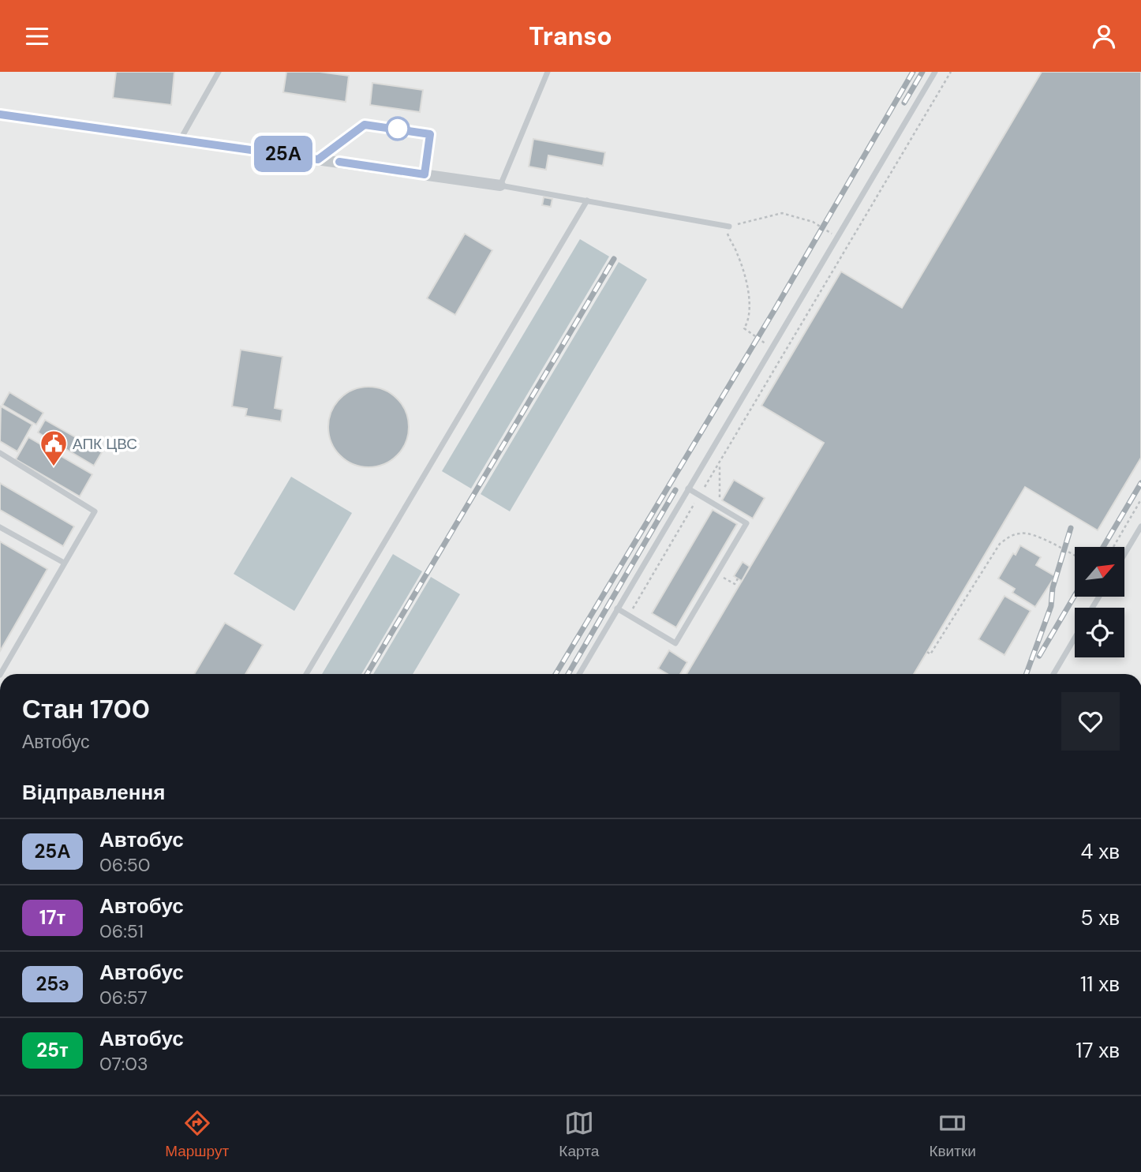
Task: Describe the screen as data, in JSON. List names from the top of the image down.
{
  "places": {
    "public building": ["АПК ЦВС"]
  },
  "lines": ["bus line 25А"],
  "north": "top right",
  "page": {
    "header": "Transo",
    "on_map": "25А",
    "heading": [
      ["Стан 1700", "Автобус"],
      "Відправлення"
    ],
    "list": [
      {
        "mark": "25А",
        "name": "Автобус",
        "note": "06:50",
        "value": "4 хв"
      },
      {
        "mark": "17т",
        "name": "Автобус",
        "note": "06:51",
        "value": "5 хв"
      },
      {
        "mark": "25э",
        "name": "Автобус",
        "note": "06:57",
        "value": "11 хв"
      },
      {
        "mark": "25т",
        "name": "Автобус",
        "note": "07:03",
        "value": "17 хв"
      }
    ],
    "tabs": ["Маршрут", "Карта", "Квитки"]
  }
}
